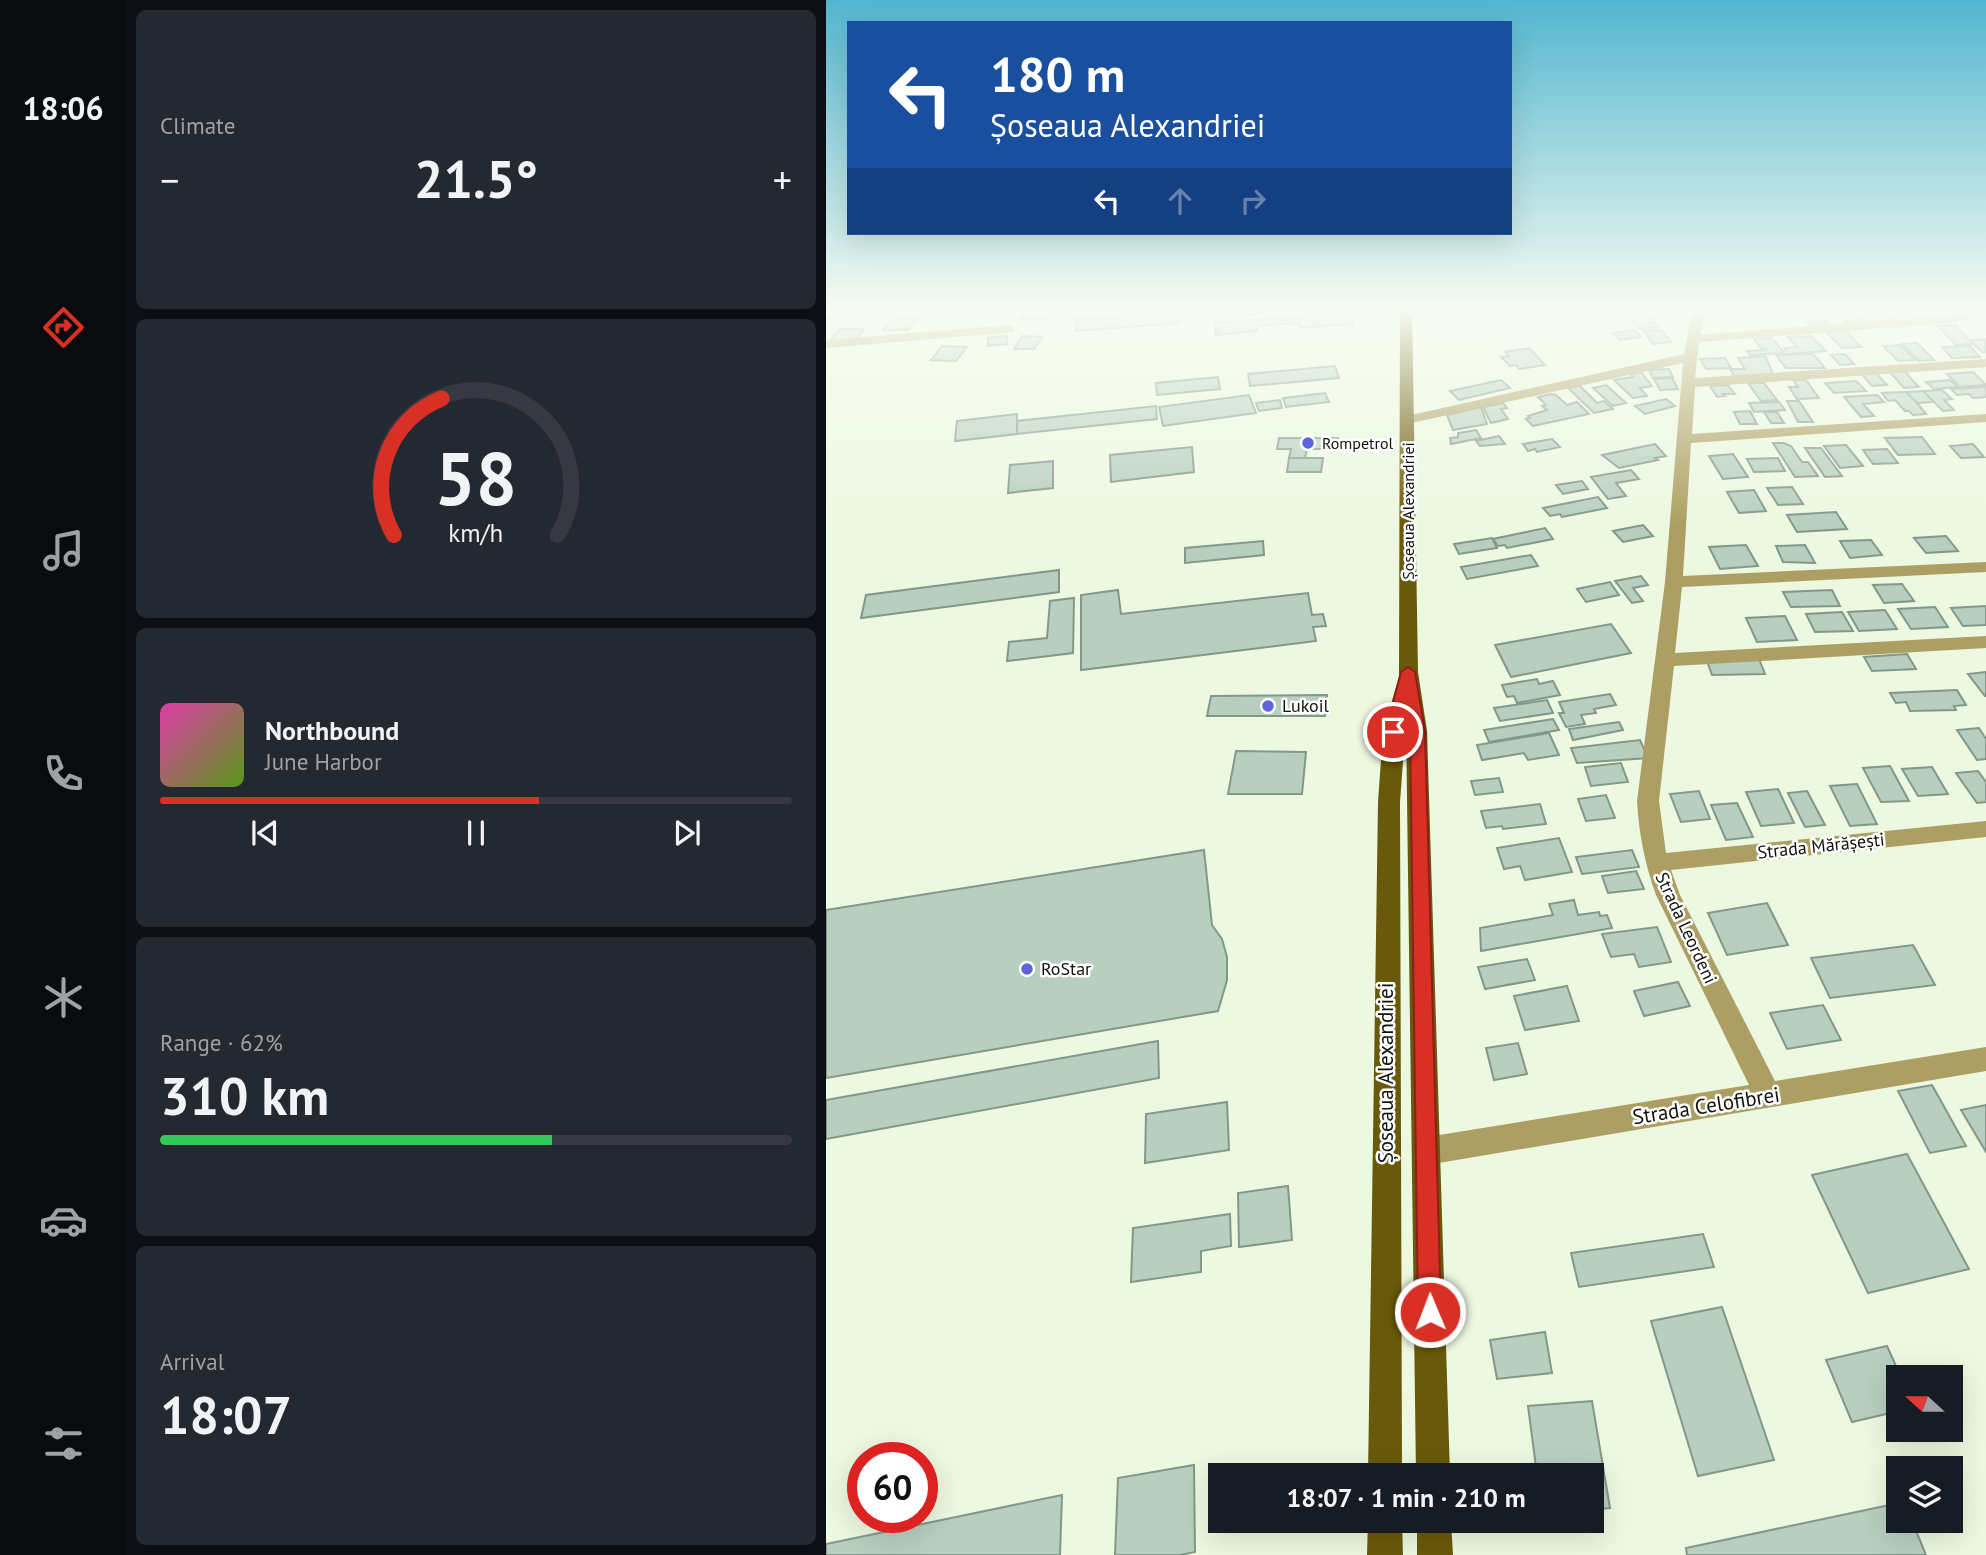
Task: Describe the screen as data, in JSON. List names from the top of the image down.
{
  "streets": {
    "main road": ["Șoseaua Alexandriei"],
    "street": ["Strada Mărășești", "Strada Leordeni", "Strada Celofibrei"]
  },
  "crossings": [
    ["Șoseaua Alexandriei", "Strada Celofibrei"],
    ["Strada Mărășești", "Strada Leordeni"],
    ["Strada Leordeni", "Strada Celofibrei"]
  ],
  "places": ["Rompetrol", "Lukoil", "RoStar"],
  "north": "left",
  "page": {
    "tabs": "18:06",
    "tile": [
      "Climate",
      ["Range · 62%", "310 km"],
      ["Arrival", "18:07"]
    ],
    "turn": ["180 m", "Șoseaua Alexandriei"],
    "heat": ["−", "21.5°", "+"],
    "song": ["Northbound", "June Harbor"],
    "limit": "60",
    "trip": "18:07 · 1 min · 210 m",
    "gauge": ["58", "km/h"]
  }
}
